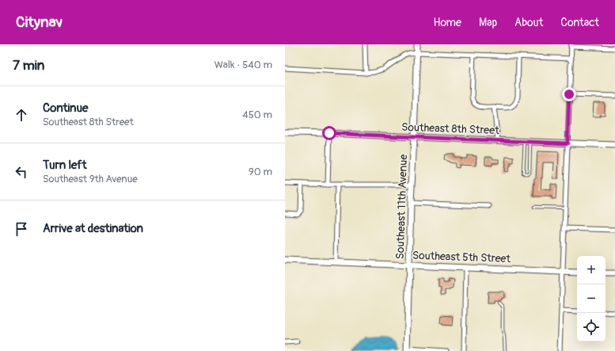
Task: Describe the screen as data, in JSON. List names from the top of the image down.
{
  "streets": {
    "street": ["Southeast 8th Street", "Southeast 11th Avenue", "Southeast 5th Street"]
  },
  "crossings": [
    ["Southeast 8th Street", "Southeast 11th Avenue"],
    ["Southeast 11th Avenue", "Southeast 5th Street"]
  ],
  "page": {
    "header": "Citynav",
    "nav": [
      "Home",
      "Map",
      "About",
      "Contact"
    ],
    "heading": ["7 min", "Walk · 540 m"],
    "list": [
      ["Continue", "Southeast 8th Street", "450 m"],
      ["Turn left", "Southeast 9th Avenue", "90 m"],
      "Arrive at destination"
    ],
    "map_buttons": ["+", "−"]
  }
}
